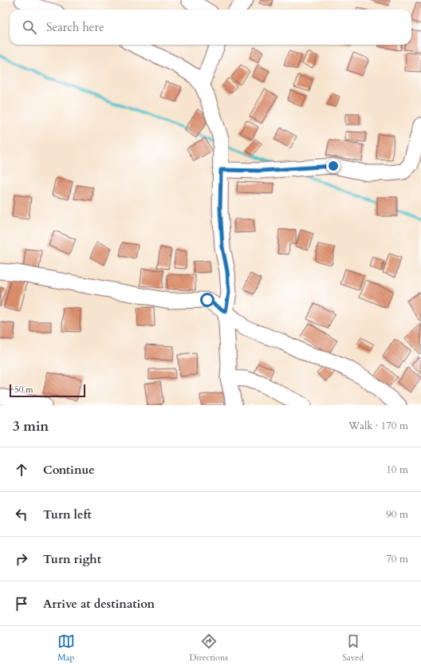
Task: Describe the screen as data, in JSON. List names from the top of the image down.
{
  "scale_bar": "50 m",
  "page": {
    "search": "Search here",
    "scale": "50 m",
    "heading": ["3 min", "Walk · 170 m"],
    "list": [
      ["Continue", "10 m"],
      ["Turn left", "90 m"],
      ["Turn right", "70 m"],
      "Arrive at destination"
    ],
    "nav": ["Map", "Directions", "Saved"]
  }
}
